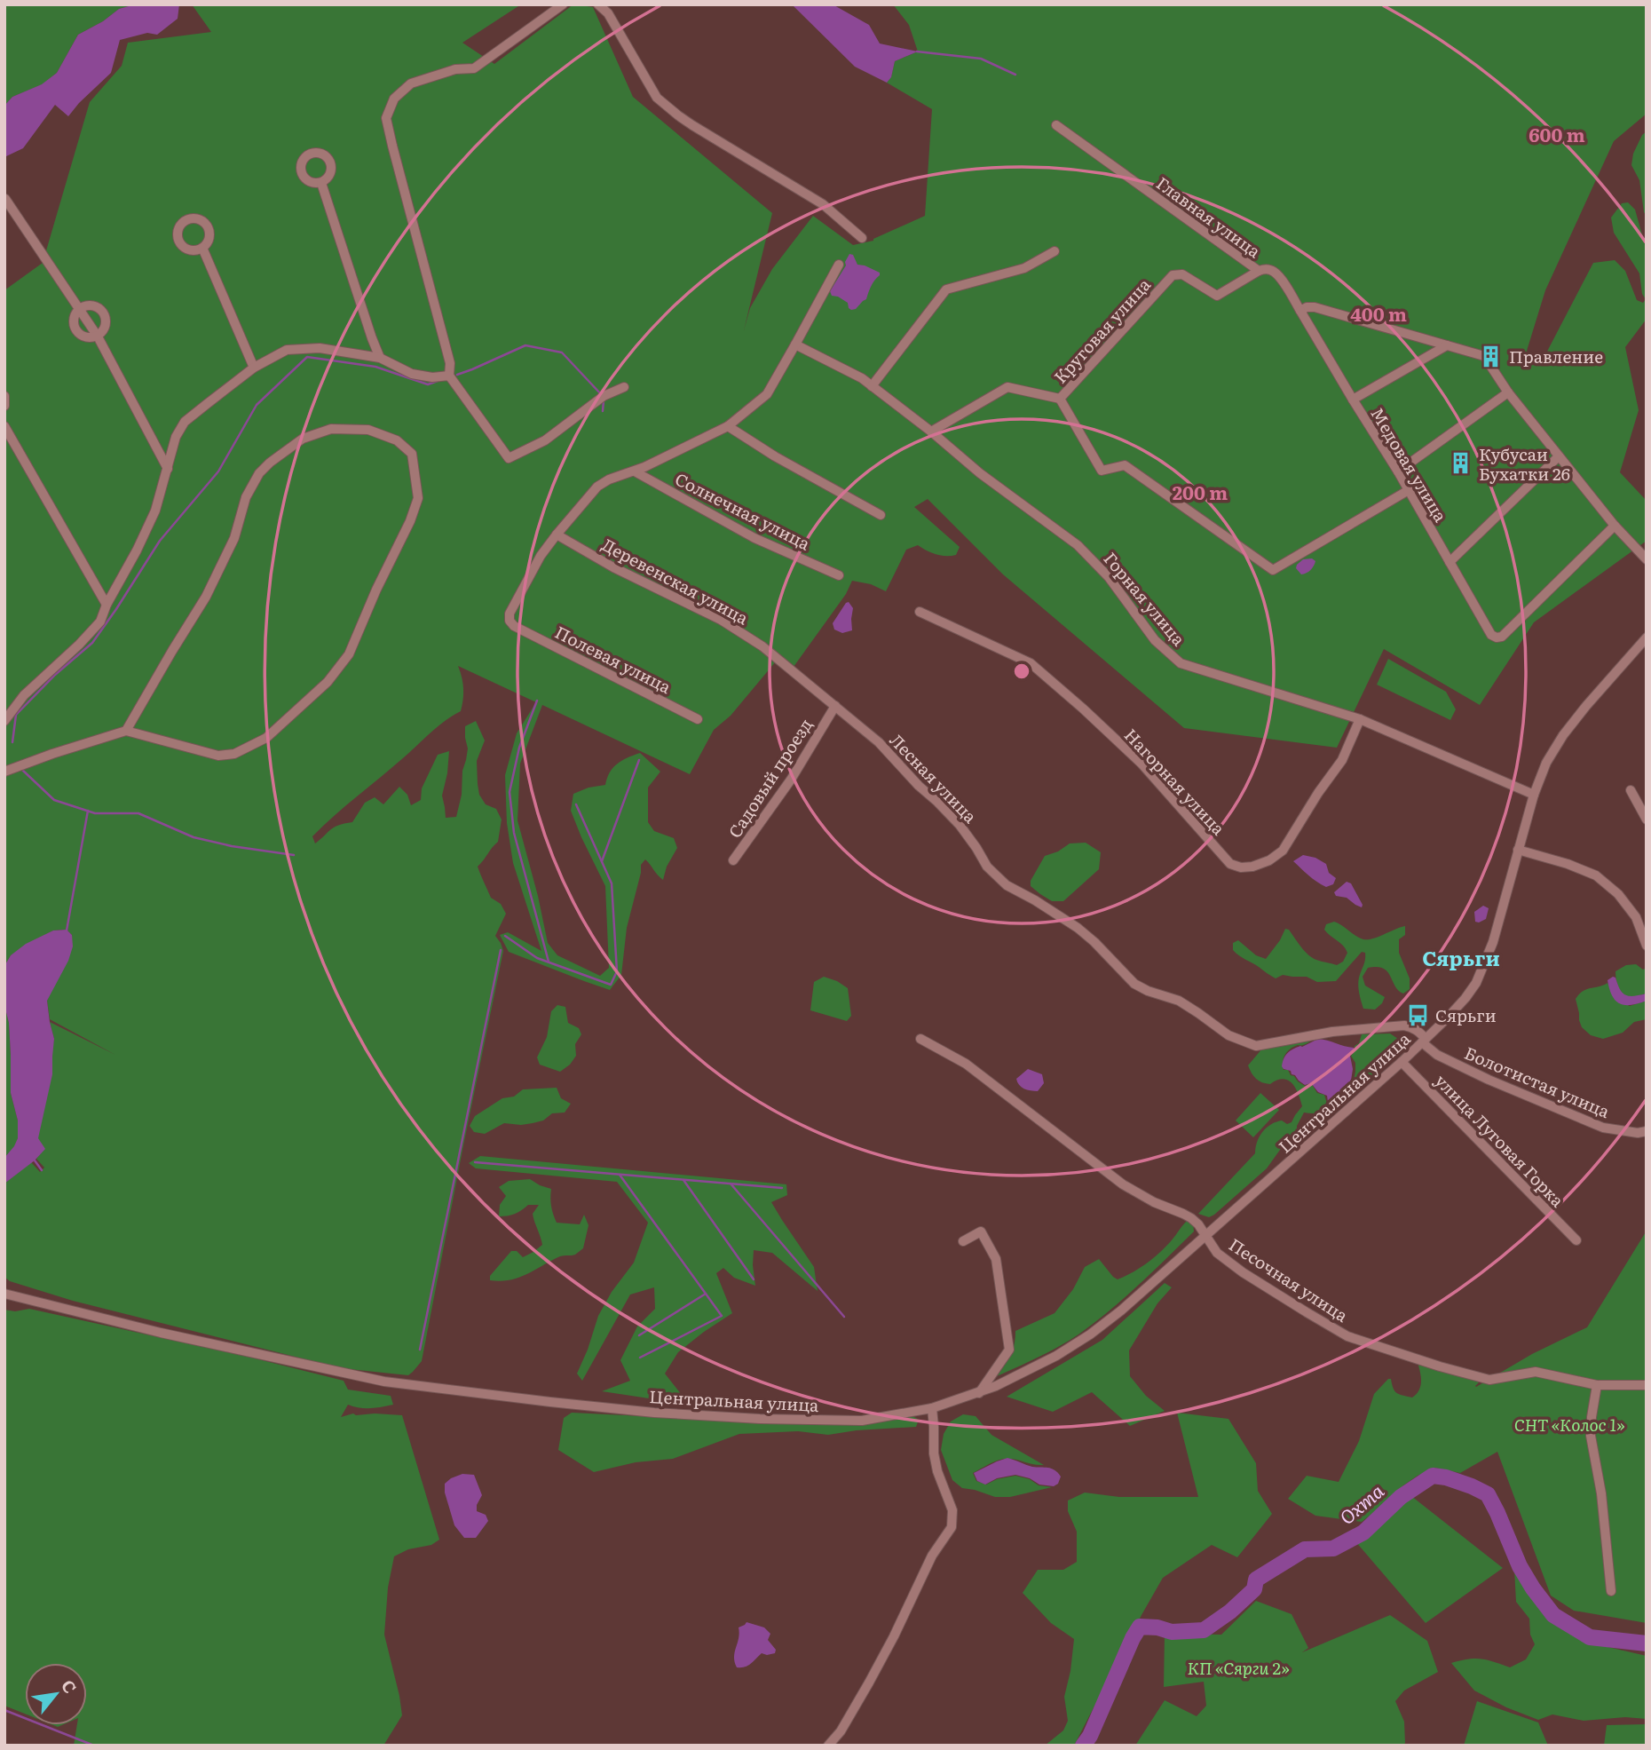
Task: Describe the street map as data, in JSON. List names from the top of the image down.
{
  "streets": {
    "street": [
      "Главная улица",
      "Круговая улица",
      "Медовая улица",
      "Солнечная улица",
      "Деревенская улица",
      "Горная улица",
      "Полевая улица",
      "Садовый проезд",
      "Лесная улица",
      "Нагорная улица",
      "Болотистая улица",
      "Центральная улица",
      "улица Луговая Горка",
      "Песочная улица"
    ]
  },
  "crossings": [
    ["Главная улица", "Круговая улица"],
    ["Главная улица", "Медовая улица"],
    ["Круговая улица", "Медовая улица"],
    ["Деревенская улица", "Полевая улица"],
    ["Деревенская улица", "Садовый проезд"],
    ["Деревенская улица", "Лесная улица"],
    ["Горная улица", "Нагорная улица"],
    ["Горная улица", "Центральная улица"],
    ["Садовый проезд", "Лесная улица"],
    ["Лесная улица", "Болотистая улица"],
    ["Лесная улица", "Центральная улица"],
    ["Болотистая улица", "Центральная улица"],
    ["Центральная улица", "улица Луговая Горка"],
    ["Центральная улица", "Песочная улица"]
  ],
  "districts": ["Сярьги"],
  "water": ["Охта"],
  "parks": ["СНТ «Колос 1»", "КП «Сярги 2»"],
  "places": {
    "building": ["Правление", "Кубусаи Бухатки 26"],
    "bus stop": ["Сярьги"]
  },
  "north": "top right",
  "rings": ["600 m", "400 m", "200 m"]
}
